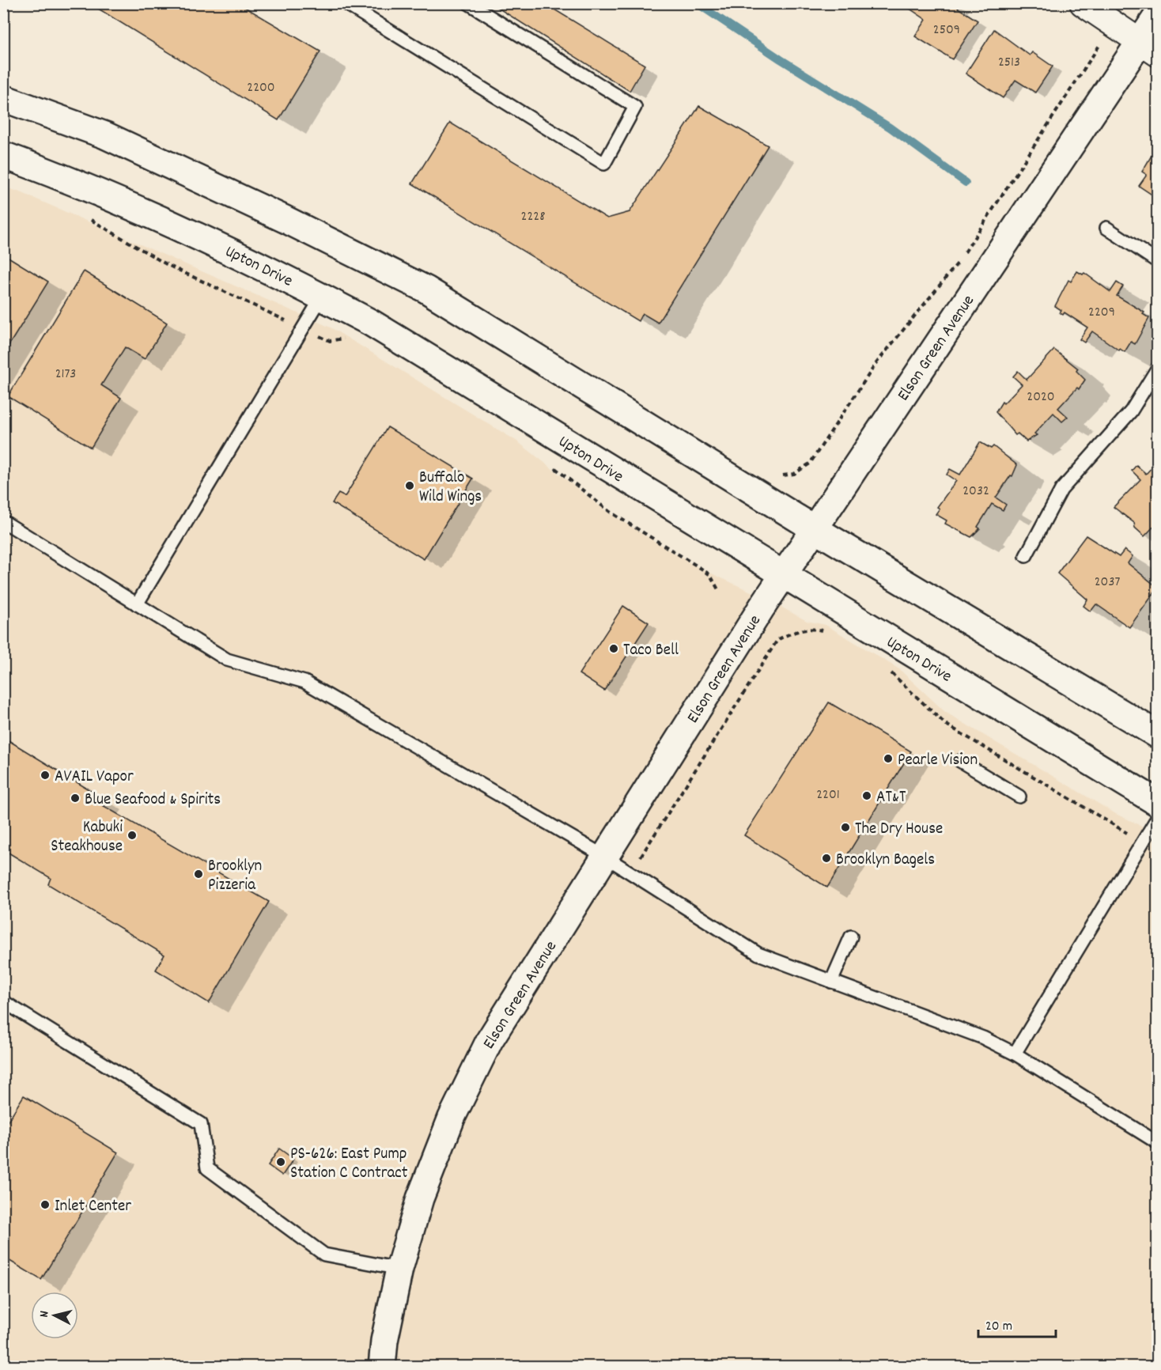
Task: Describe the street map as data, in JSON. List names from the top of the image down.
{
  "streets": {
    "main road": ["Upton Drive", "Elson Green Avenue"]
  },
  "crossings": [
    ["Upton Drive", "Elson Green Avenue"]
  ],
  "places": [
    "Buffalo Wild Wings",
    "Taco Bell",
    "Pearle Vision",
    "AVAIL Vapor",
    "AT&T",
    "Blue Seafood & Spirits",
    "The Dry House",
    "Kabuki Steakhouse",
    "Brooklyn Bagels",
    "Brooklyn Pizzeria",
    "PS-626: East Pump Station C Contract",
    "Inlet Center"
  ],
  "house_numbers": [
    "2509",
    "2513",
    "2200",
    "2228",
    "2209",
    "2173",
    "2020",
    "2032",
    "2037",
    "2201"
  ],
  "scale_bar": "20 m",
  "north": "left"
}
